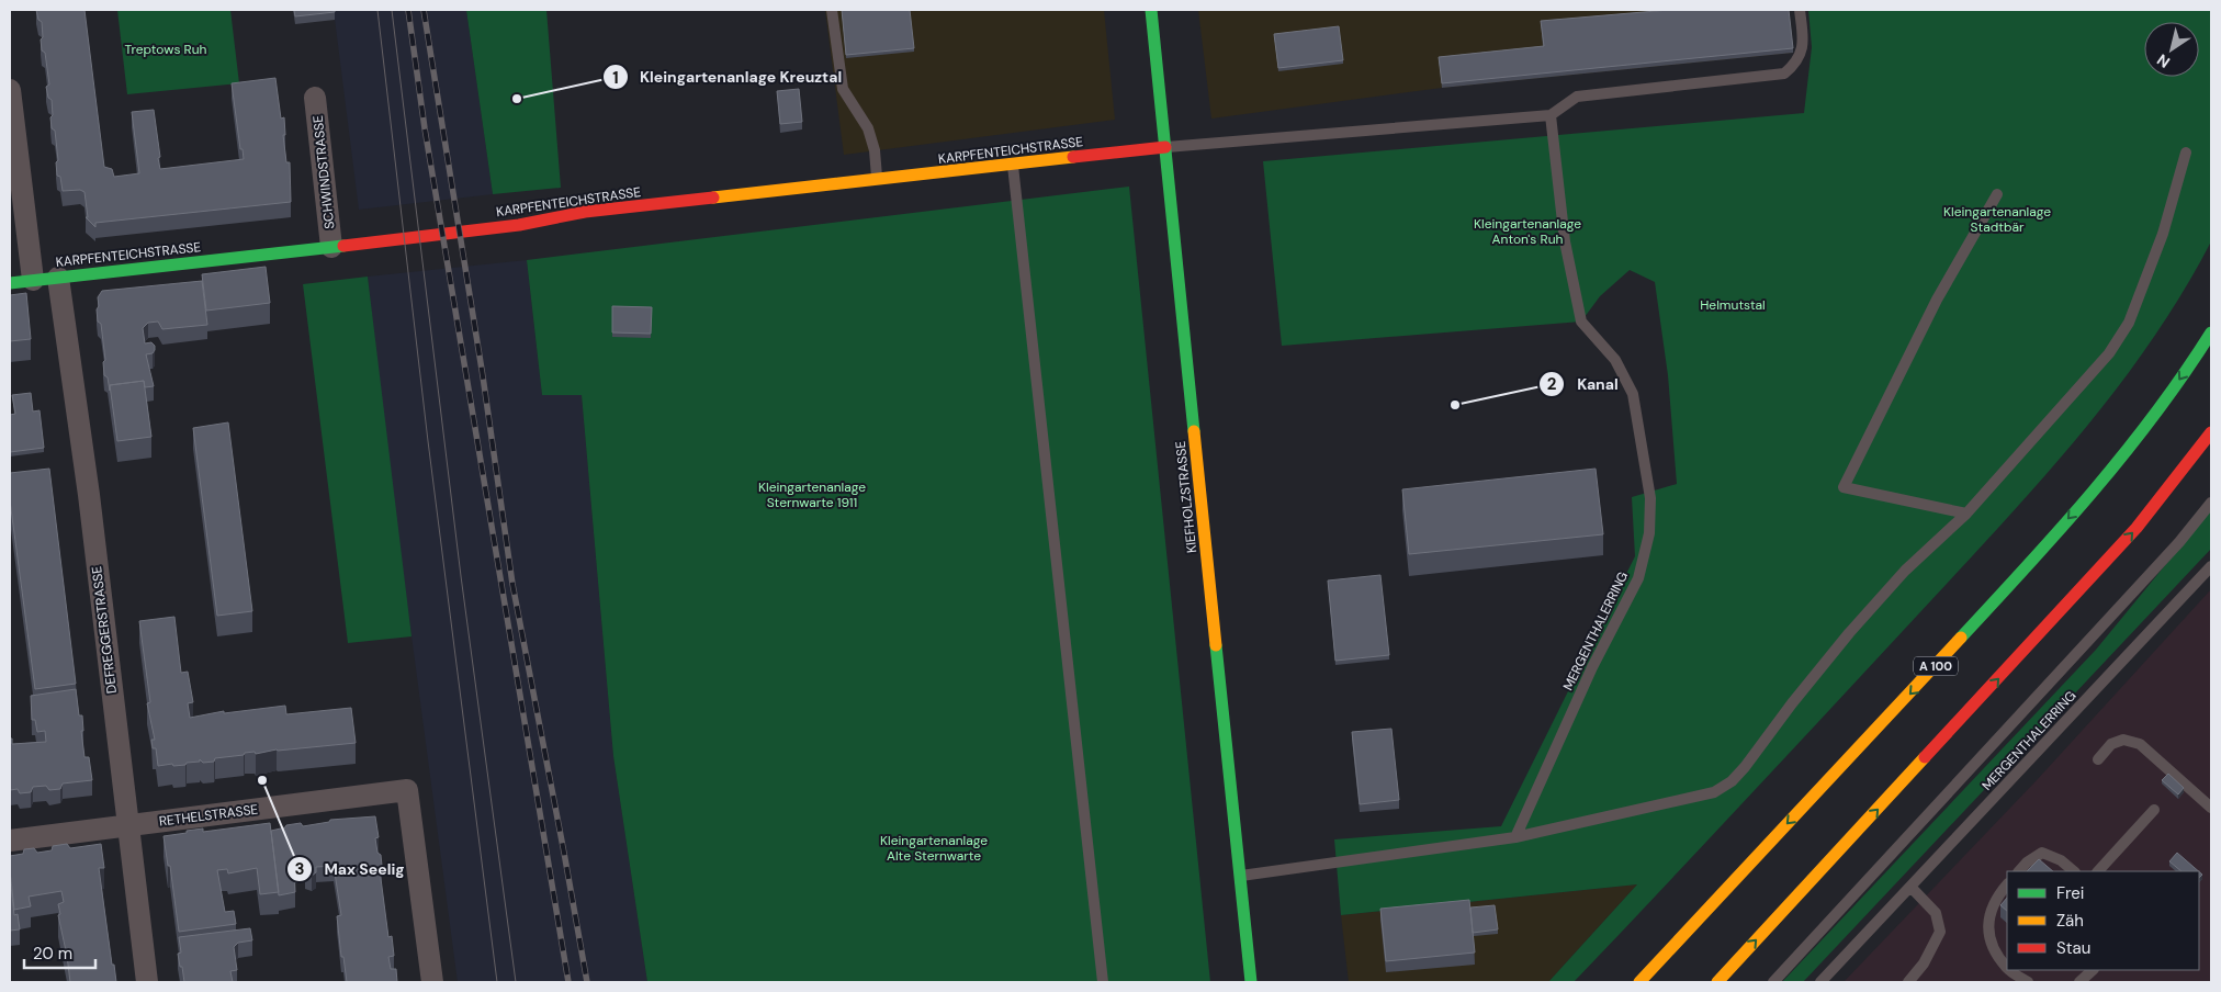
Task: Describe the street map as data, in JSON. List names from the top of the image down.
{
  "streets": {
    "main road": ["KARPFENTEICHSTRASSE", "KIEFHOLZSTRASSE", "A 100"],
    "street": ["SCHWINDSTRASSE", "DEFREGGERSTRASSE", "RETHELSTRASSE"],
    "lane": ["MERGENTHALERRING"]
  },
  "crossings": [
    ["KARPFENTEICHSTRASSE", "SCHWINDSTRASSE"],
    ["KARPFENTEICHSTRASSE", "KIEFHOLZSTRASSE"],
    ["KARPFENTEICHSTRASSE", "DEFREGGERSTRASSE"],
    ["DEFREGGERSTRASSE", "RETHELSTRASSE"]
  ],
  "parks": [
    "Treptows Ruh",
    "Kleingartenanlage Stadtbär",
    "Kleingartenanlage Anton's Ruh",
    "Helmutstal",
    "Kleingartenanlage Sternwarte 1911",
    "Kleingartenanlage Alte Sternwarte"
  ],
  "places": ["Kleingartenanlage Kreuztal", "Kanal", "Max Seelig"],
  "legend": ["Frei", "Zäh", "Stau"],
  "scale_bar": "20 m",
  "north": "bottom left"
}
